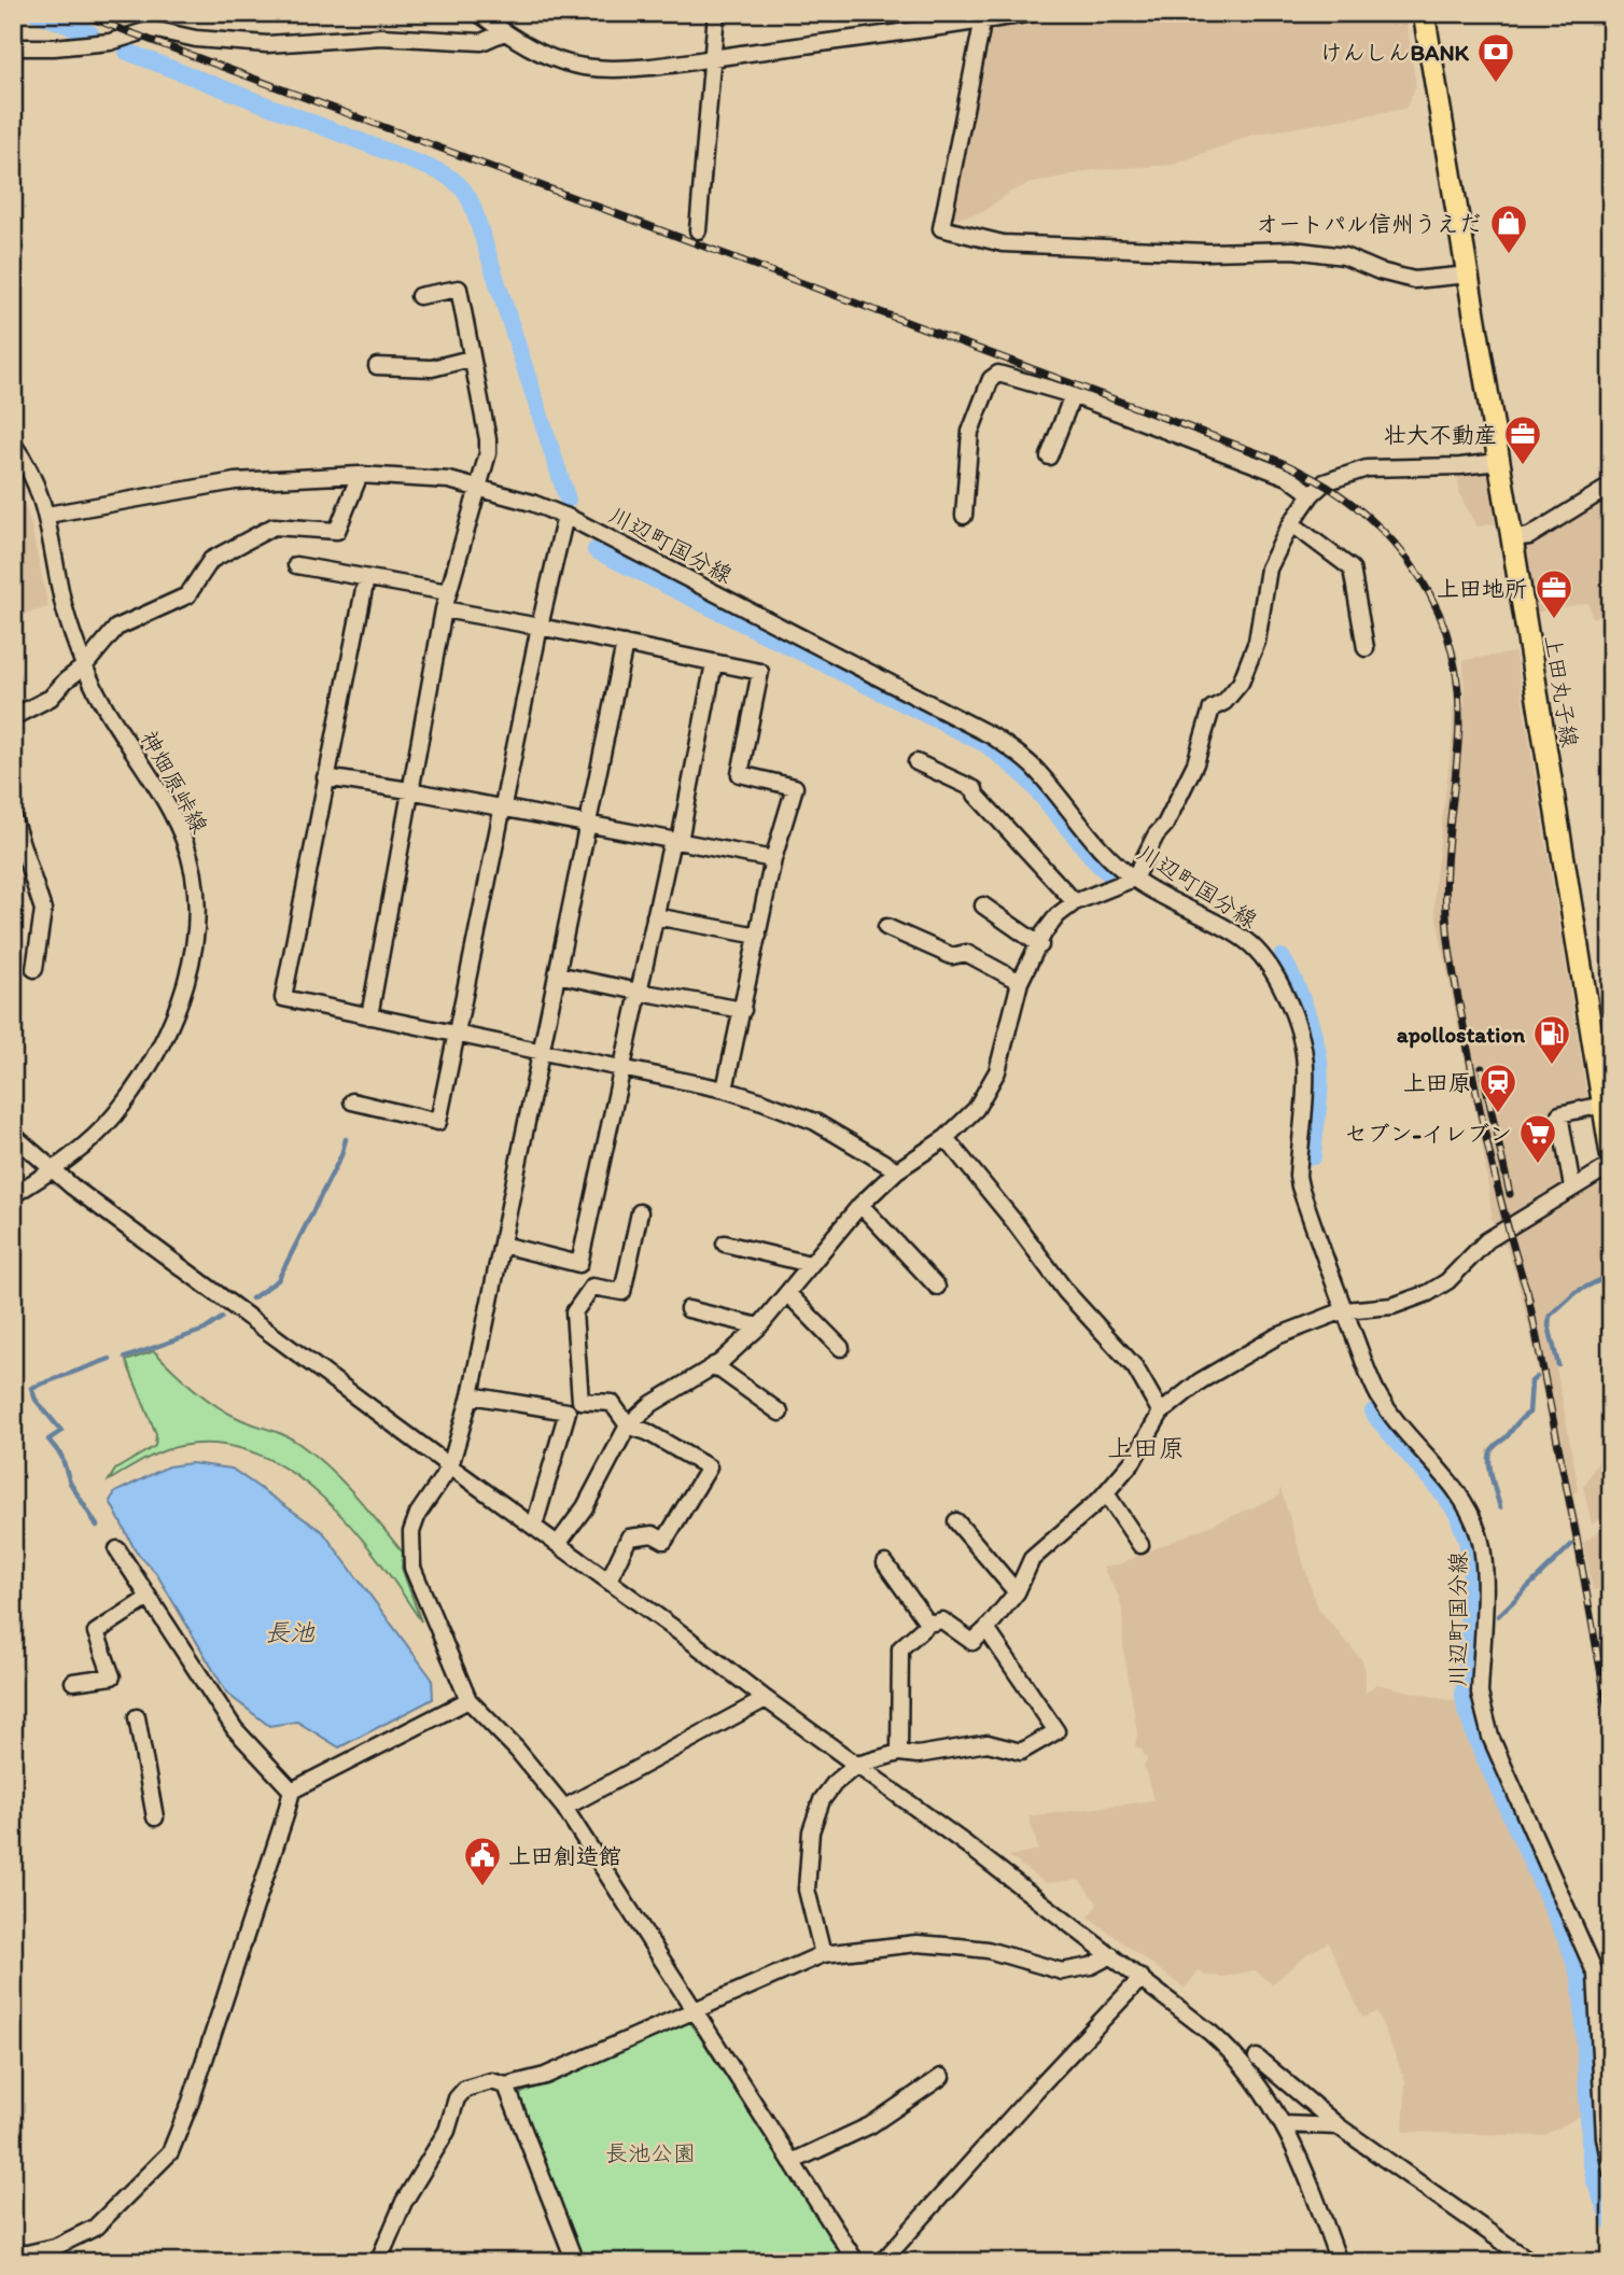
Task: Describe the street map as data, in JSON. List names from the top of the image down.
{
  "streets": {
    "main road": ["上田丸子線"],
    "street": ["川辺町国分線", "神畑原峠線"]
  },
  "crossings": [
    ["川辺町国分線", "神畑原峠線"]
  ],
  "districts": ["上田原"],
  "water": ["長池"],
  "parks": ["長池公園"],
  "places": {
    "bank": ["けんしんBANK"],
    "shop": ["オートパル信州うえだ"],
    "office": ["壮大不動産", "上田地所"],
    "fuel station": ["apollostation"],
    "station": ["上田原"],
    "supermarket": ["セブン-イレブン"],
    "public building": ["上田創造館"]
  }
}
